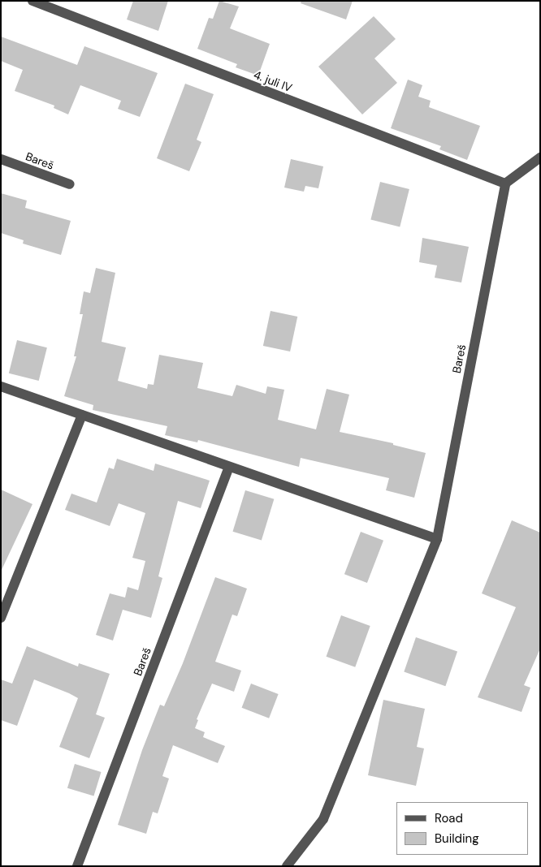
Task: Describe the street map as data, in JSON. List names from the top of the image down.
{
  "streets": {
    "street": ["4. juli IV", "Bareš"]
  },
  "crossings": [
    ["4. juli IV", "Bareš"]
  ],
  "legend": ["Road", "Building"]
}
